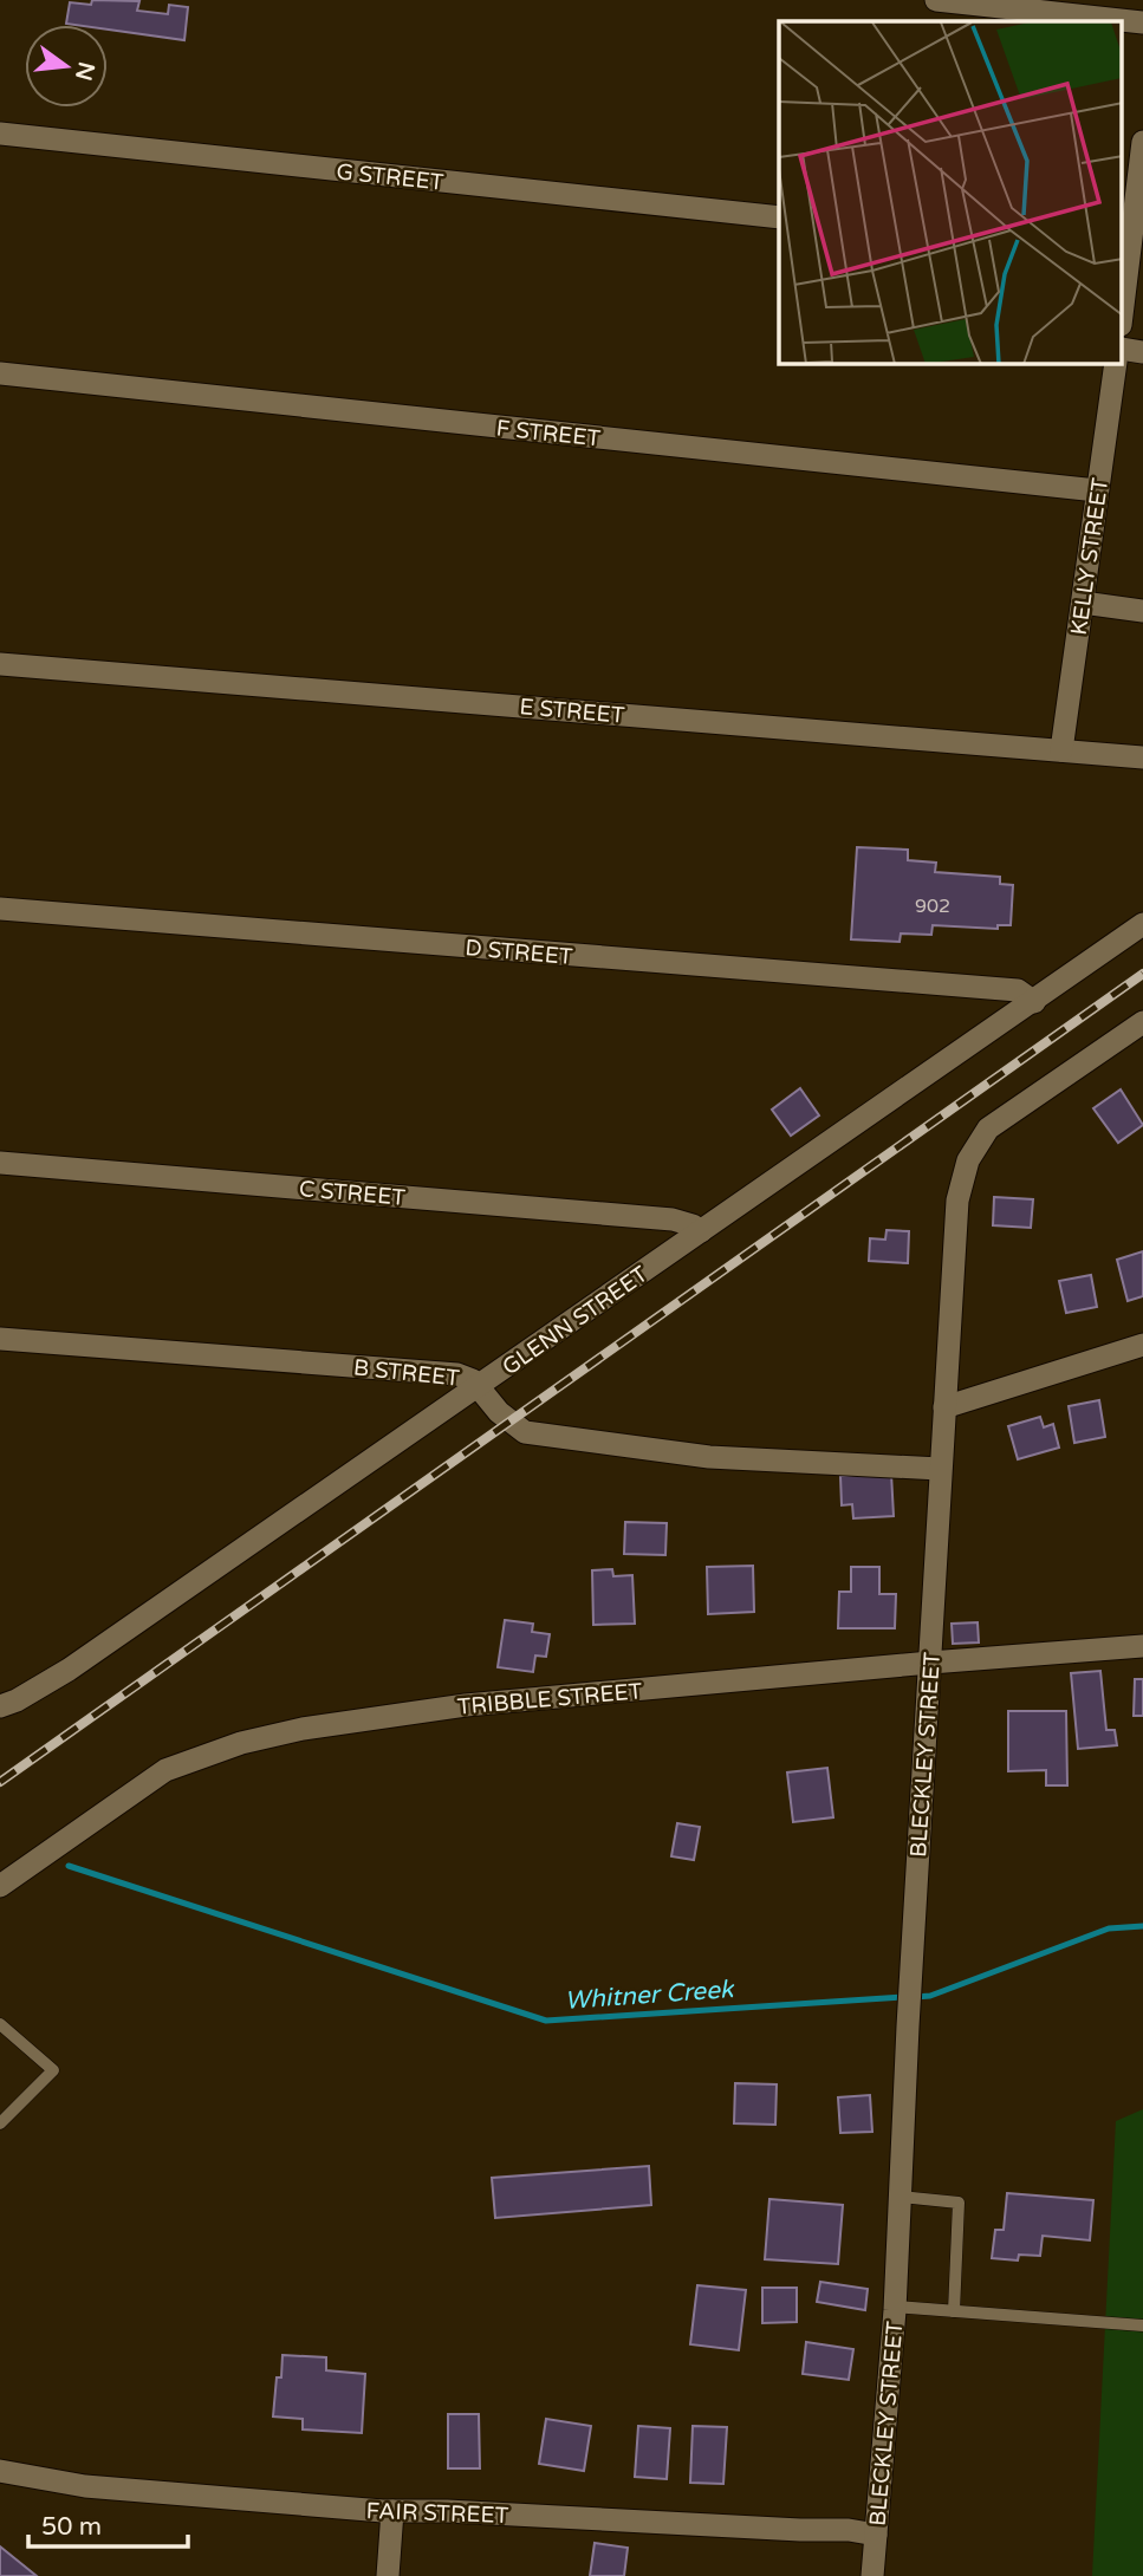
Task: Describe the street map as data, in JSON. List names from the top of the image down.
{
  "streets": {
    "street": [
      "G STREET",
      "F STREET",
      "KELLY STREET",
      "E STREET",
      "D STREET",
      "C STREET",
      "GLENN STREET",
      "B STREET",
      "TRIBBLE STREET",
      "BLECKLEY STREET",
      "FAIR STREET"
    ]
  },
  "crossings": [
    ["F STREET", "KELLY STREET"],
    ["KELLY STREET", "E STREET"],
    ["D STREET", "GLENN STREET"],
    ["C STREET", "GLENN STREET"],
    ["GLENN STREET", "B STREET"],
    ["B STREET", "BLECKLEY STREET"],
    ["TRIBBLE STREET", "BLECKLEY STREET"],
    ["BLECKLEY STREET", "FAIR STREET"]
  ],
  "water": ["Whitner Creek"],
  "house_numbers": ["902"],
  "scale_bar": "50 m",
  "north": "right"
}
